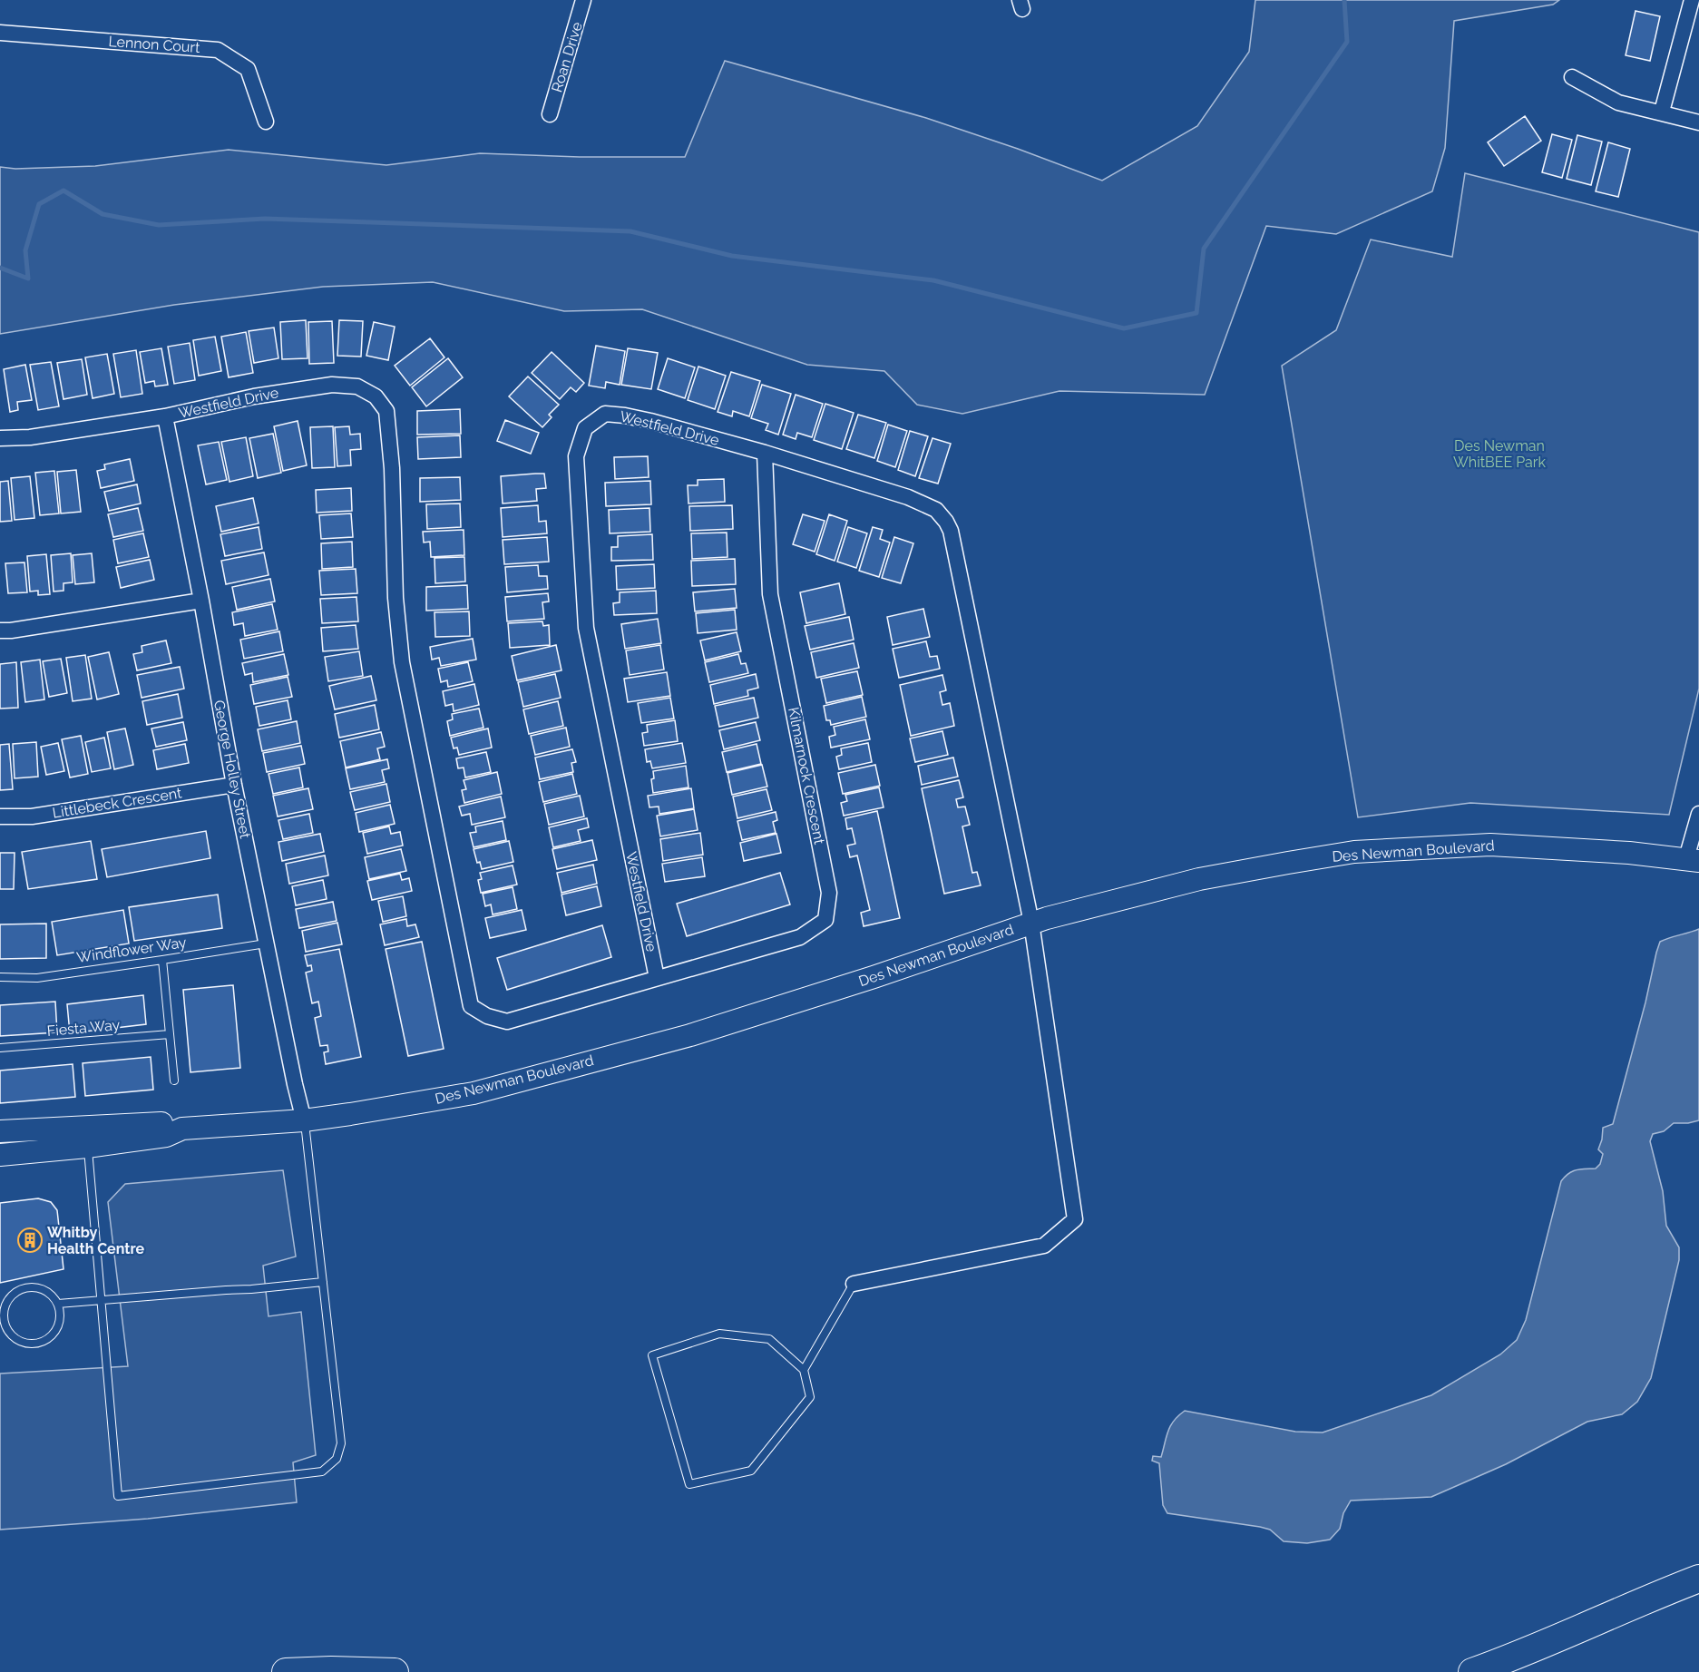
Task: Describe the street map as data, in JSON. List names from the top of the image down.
{
  "streets": {
    "street": [
      "Lennon Court",
      "Roan Drive",
      "Westfield Drive",
      "George Holley Street",
      "Kilmarnock Crescent",
      "Littlebeck Crescent",
      "Des Newman Boulevard"
    ],
    "lane": ["Windflower Way", "Fiesta Way"]
  },
  "crossings": [
    ["Westfield Drive", "George Holley Street"],
    ["Westfield Drive", "Kilmarnock Crescent"],
    ["Westfield Drive", "Des Newman Boulevard"],
    ["George Holley Street", "Littlebeck Crescent"],
    ["George Holley Street", "Des Newman Boulevard"],
    ["George Holley Street", "Windflower Way"]
  ],
  "parks": ["Des Newman WhitBEE Park"],
  "places": {
    "building": ["Whitby Health Centre"]
  }
}
